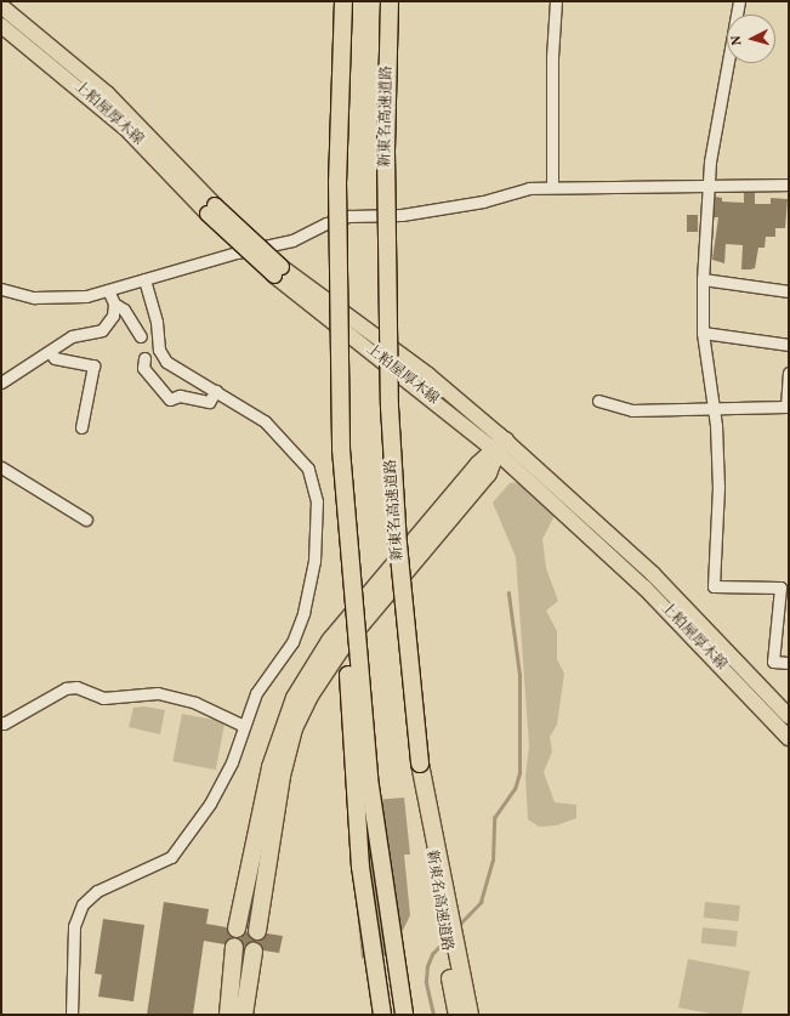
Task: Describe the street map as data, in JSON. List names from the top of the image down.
{
  "streets": {
    "highway": ["新東名高速道路"],
    "main road": ["上粕屋厚木線"]
  },
  "north": "left"
}
